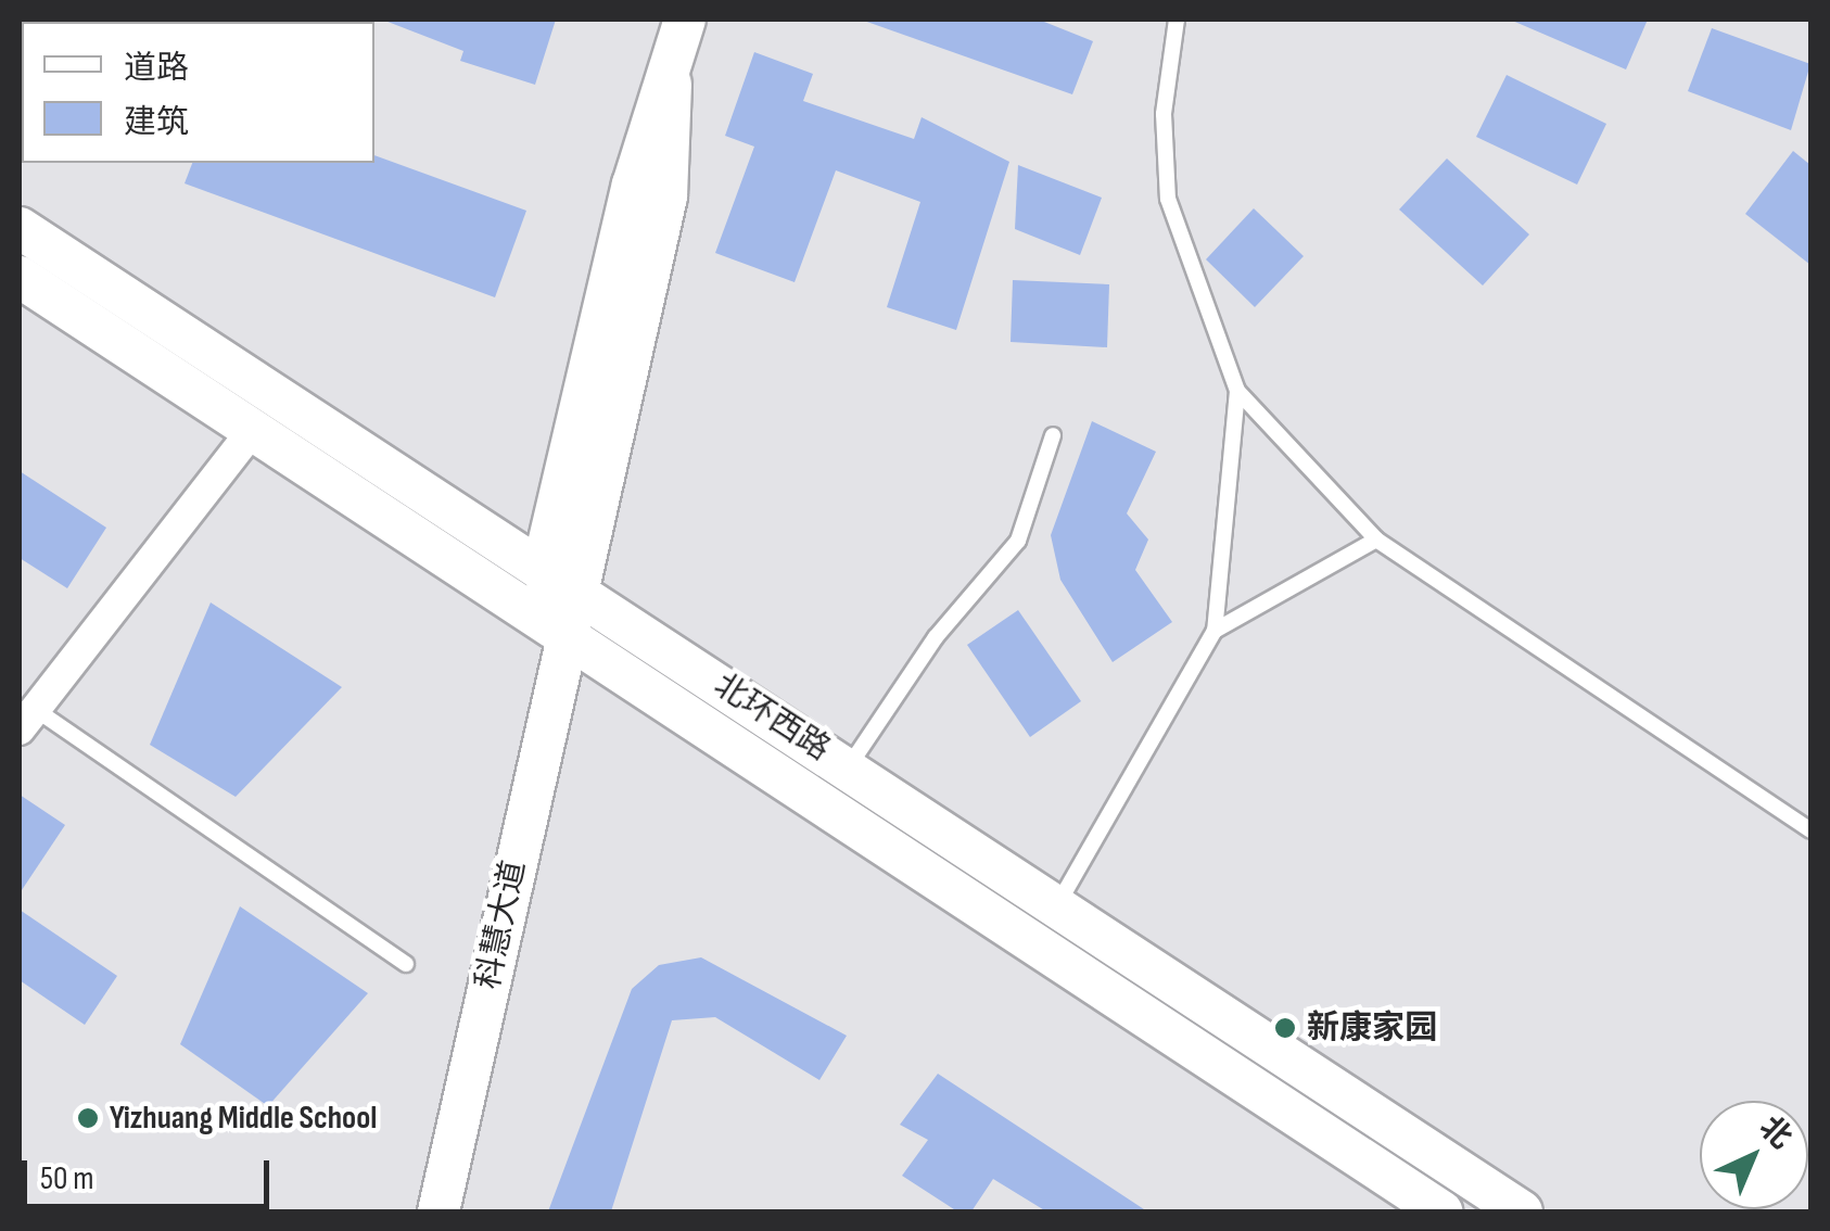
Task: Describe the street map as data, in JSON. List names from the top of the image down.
{
  "streets": {
    "street": ["北环西路", "科慧大道"]
  },
  "crossings": [
    ["北环西路", "科慧大道"]
  ],
  "places": ["新康家园", "Yizhuang Middle School"],
  "legend": ["道路", "建筑"],
  "scale_bar": "50 m",
  "north": "top right"
}
